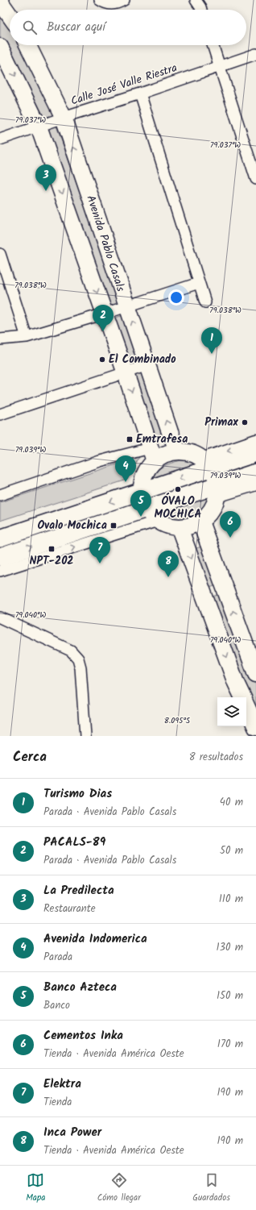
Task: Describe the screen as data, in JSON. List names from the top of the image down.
{
  "streets": {
    "main road": ["Avenida Pablo Casals"],
    "street": ["Calle José Valle Riestra"]
  },
  "crossings": [
    ["Calle José Valle Riestra", "Avenida Pablo Casals"]
  ],
  "places": {
    "other": ["El Combinado", "Primax", "ÓVALO MOCHICA"],
    "transit": ["Emtrafesa", "Ovalo Mochica", "NPT-202"]
  },
  "page": {
    "search": "Buscar aquí",
    "pins": [
      "3",
      "2",
      "1",
      "4",
      "5",
      "6",
      "7",
      "8"
    ],
    "heading": ["Cerca", "8 resultados"],
    "list": [
      {
        "mark": "1",
        "name": "Turismo Dias",
        "note": "Parada · Avenida Pablo Casals",
        "value": "40 m"
      },
      {
        "mark": "2",
        "name": "PACALS-89",
        "note": "Parada · Avenida Pablo Casals",
        "value": "50 m"
      },
      {
        "mark": "3",
        "name": "La Predilecta",
        "note": "Restaurante",
        "value": "110 m"
      },
      {
        "mark": "4",
        "name": "Avenida Indomerica",
        "note": "Parada",
        "value": "130 m"
      },
      {
        "mark": "5",
        "name": "Banco Azteca",
        "note": "Banco",
        "value": "150 m"
      },
      {
        "mark": "6",
        "name": "Cementos Inka",
        "note": "Tienda · Avenida América Oeste",
        "value": "170 m"
      },
      {
        "mark": "7",
        "name": "Elektra",
        "note": "Tienda",
        "value": "190 m"
      },
      {
        "mark": "8",
        "name": "Inca Power",
        "note": "Tienda · Avenida América Oeste",
        "value": "190 m"
      }
    ],
    "nav": ["Mapa", "Cómo llegar", "Guardados"]
  },
  "coordinates": [
    "79.037°W",
    "79.038°W",
    "79.039°W",
    "79.040°W",
    "8.095°S"
  ]
}
